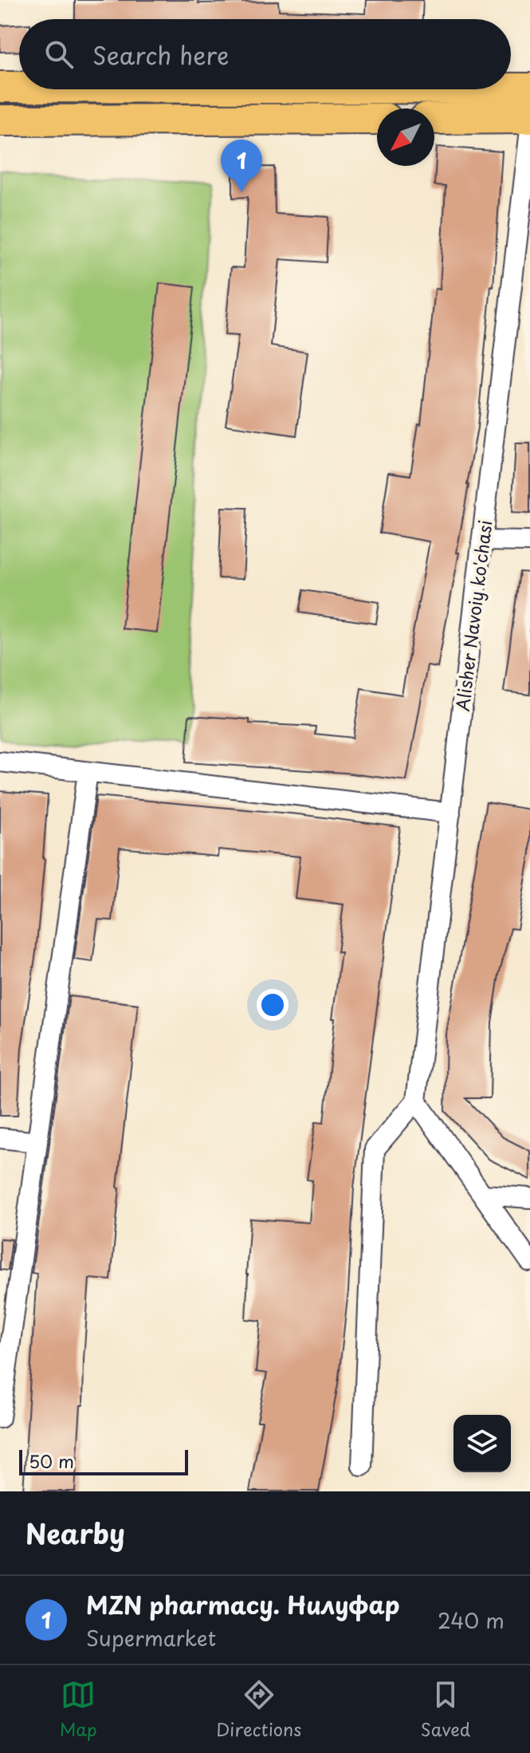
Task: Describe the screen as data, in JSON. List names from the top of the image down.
{
  "streets": {
    "street": ["Alisher Navoiy ko'chasi"]
  },
  "scale_bar": "50 m",
  "north": "bottom left",
  "page": {
    "search": "Search here",
    "pins": "1",
    "scale": "50 m",
    "heading": "Nearby",
    "list": [
      {
        "mark": "1",
        "name": "MZN pharmacy. Нилуфар",
        "note": "Supermarket",
        "value": "240 m"
      }
    ],
    "nav": ["Map", "Directions", "Saved"]
  }
}
